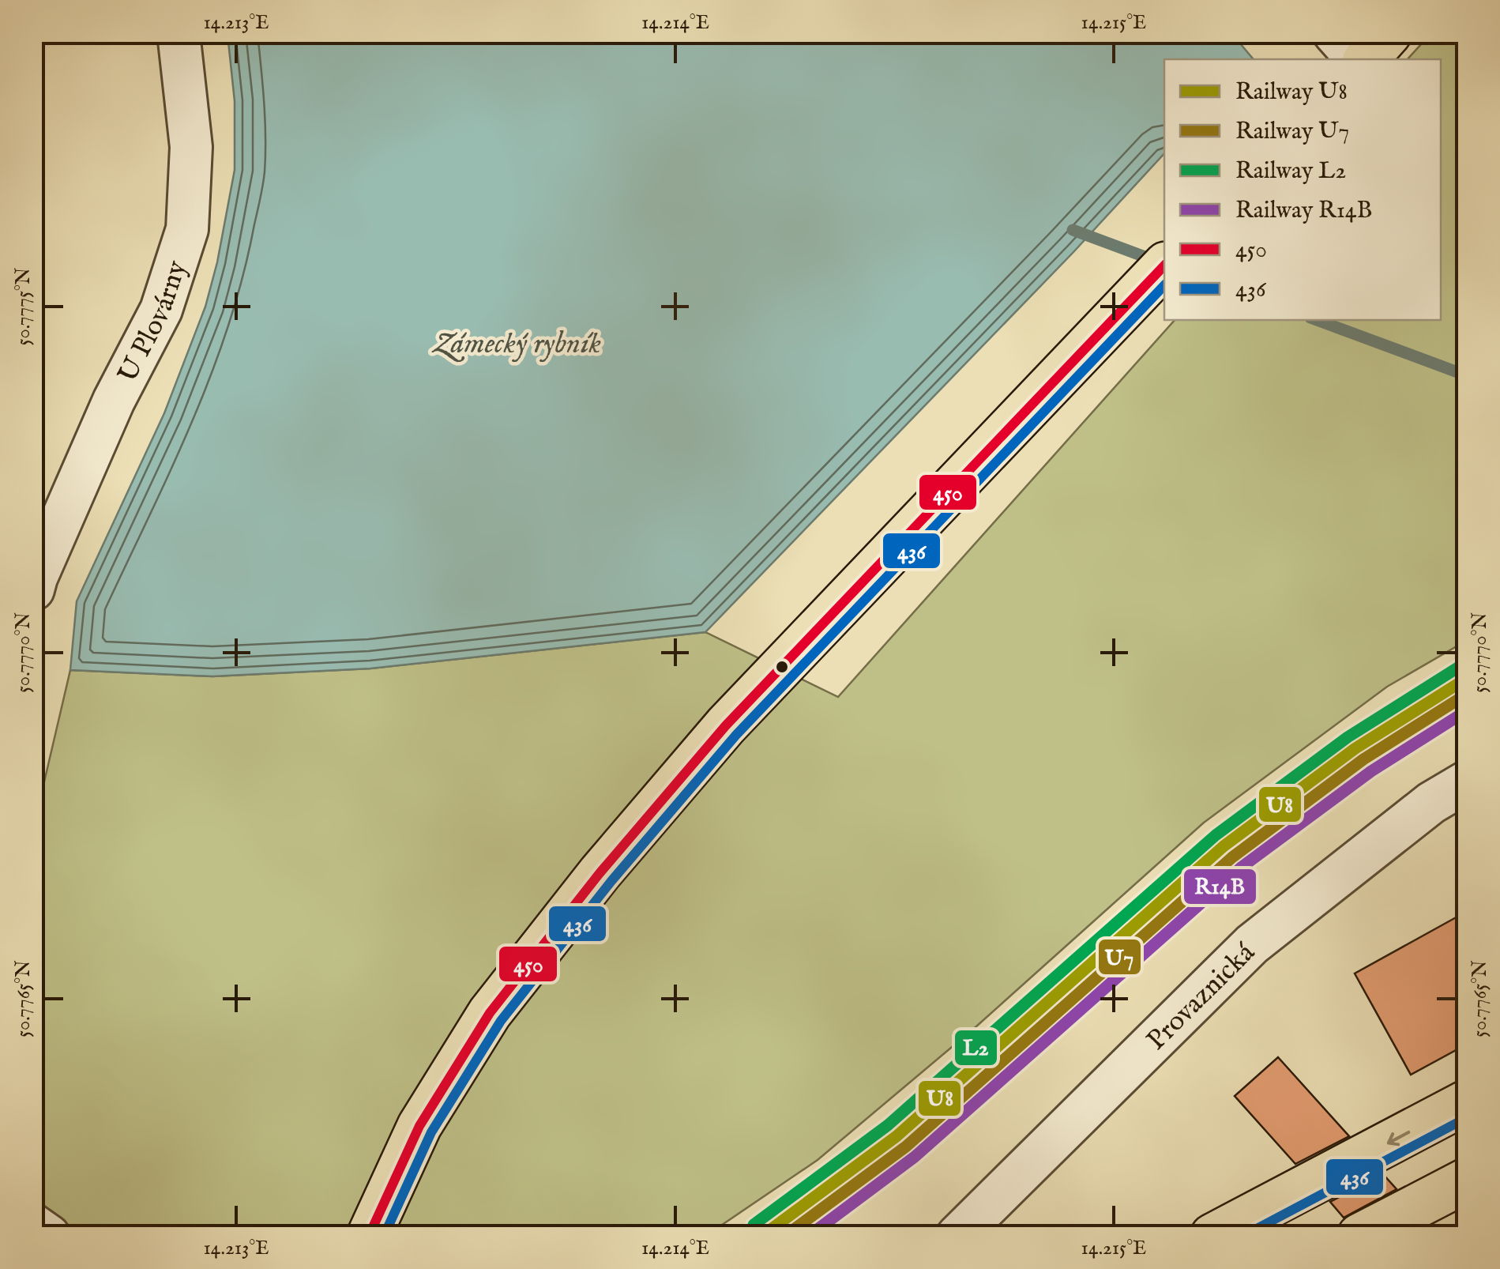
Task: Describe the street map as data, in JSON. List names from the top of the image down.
{
  "streets": {
    "street": ["U Plovárny", "Provaznická"]
  },
  "water": ["Zámecký rybník"],
  "lines": [
    "transit line 450",
    "transit line 436",
    "rail line L2",
    "rail line U8",
    "rail line U7",
    "rail line R14B"
  ],
  "legend": [
    "Railway U8",
    "Railway U7",
    "Railway L2",
    "Railway R14B",
    "450",
    "436"
  ],
  "coordinates": [
    "14.213°E",
    "14.214°E",
    "14.215°E",
    "50.7775°N",
    "50.7770°N",
    "50.7765°N"
  ]
}
